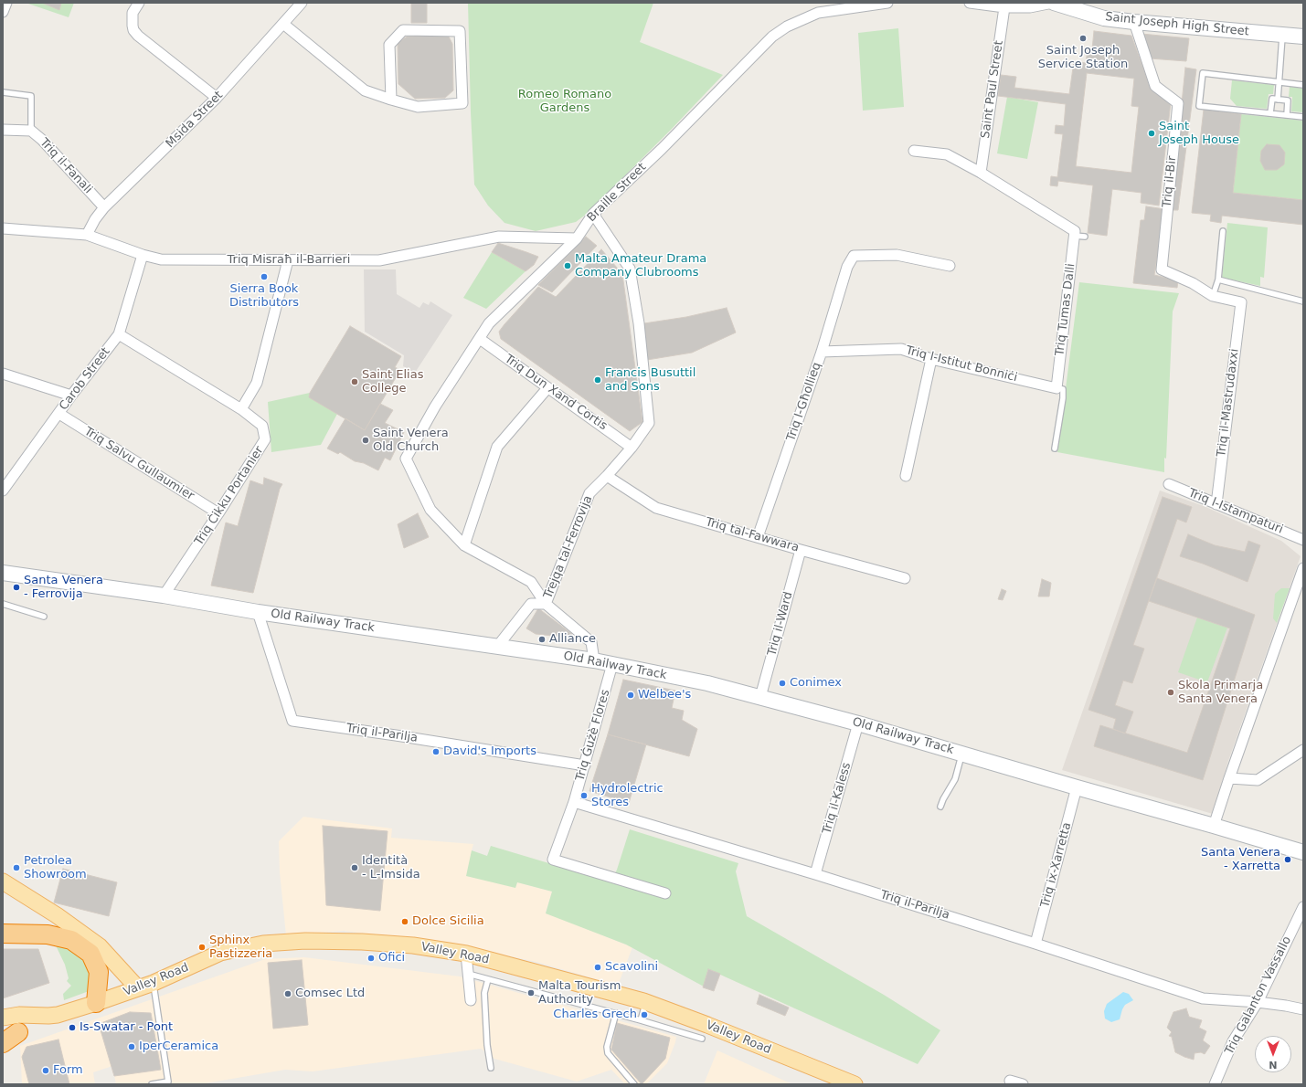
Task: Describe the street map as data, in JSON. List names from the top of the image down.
{
  "streets": {
    "main road": ["Saint Joseph High Street", "Old Railway Track", "Valley Road"],
    "street": [
      "Saint Paul Street",
      "Msida Street",
      "Triq il-Fanali",
      "Triq il-Bir",
      "Braille Street",
      "Triq Misraħ il-Barrieri",
      "Triq Tumas Dalli",
      "Triq l-Istitut Bonniċi",
      "Carob Street",
      "Triq Dun Xand Cortis",
      "Triq l-Għollieq",
      "Triq il-Mastrudaxxi",
      "Triq Salvu Gullaumier",
      "Triq Ċikku Portanier",
      "Triq l-Istampaturi",
      "Triq tal-Fawwara",
      "Trejqa tal-Ferrovija",
      "Triq il-Ward",
      "Triq il-Parilja",
      "Triq Ġużè Flores",
      "Triq il-Kaless",
      "Triq ix-Xarretta",
      "Triq Galanton Vassallo"
    ]
  },
  "crossings": [
    ["Saint Joseph High Street", "Triq il-Bir"],
    ["Saint Paul Street", "Triq Tumas Dalli"],
    ["Msida Street", "Triq il-Fanali"],
    ["Msida Street", "Triq Misraħ il-Barrieri"],
    ["Triq il-Bir", "Triq il-Mastrudaxxi"],
    ["Braille Street", "Triq Misraħ il-Barrieri"],
    ["Braille Street", "Triq Dun Xand Cortis"],
    ["Braille Street", "Trejqa tal-Ferrovija"],
    ["Triq Misraħ il-Barrieri", "Carob Street"],
    ["Triq Tumas Dalli", "Triq l-Istitut Bonniċi"],
    ["Triq l-Istitut Bonniċi", "Triq l-Għollieq"],
    ["Carob Street", "Triq Salvu Gullaumier"],
    ["Carob Street", "Triq Ċikku Portanier"],
    ["Triq Dun Xand Cortis", "Trejqa tal-Ferrovija"],
    ["Triq l-Għollieq", "Triq tal-Fawwara"],
    ["Triq il-Mastrudaxxi", "Triq l-Istampaturi"],
    ["Triq Salvu Gullaumier", "Triq Ċikku Portanier"],
    ["Triq Ċikku Portanier", "Old Railway Track"],
    ["Triq tal-Fawwara", "Trejqa tal-Ferrovija"],
    ["Triq tal-Fawwara", "Triq il-Ward"],
    ["Trejqa tal-Ferrovija", "Old Railway Track"],
    ["Old Railway Track", "Triq il-Ward"],
    ["Old Railway Track", "Triq il-Parilja"],
    ["Old Railway Track", "Triq Ġużè Flores"],
    ["Old Railway Track", "Triq il-Kaless"],
    ["Old Railway Track", "Triq ix-Xarretta"],
    ["Triq il-Parilja", "Triq Ġużè Flores"],
    ["Triq il-Parilja", "Triq il-Kaless"],
    ["Triq il-Parilja", "Triq ix-Xarretta"],
    ["Triq il-Parilja", "Triq Galanton Vassallo"]
  ],
  "parks": ["Romeo Romano Gardens"],
  "places": [
    "Saint Joseph Service Station",
    "Saint Joseph House",
    "Malta Amateur Drama Company Clubrooms",
    "Sierra Book Distributors",
    "Francis Busuttil and Sons",
    "Saint Elias College",
    "Saint Venera Old Church",
    "Santa Venera - Ferrovija",
    "Alliance",
    "Conimex",
    "Skola Primarja Santa Venera",
    "Welbee's",
    "David's Imports",
    "Hydrolectric Stores",
    "Santa Venera - Xarretta",
    "Petrolea Showroom",
    "Identità - L-Imsida",
    "Dolce Sicilia",
    "Sphinx Pastizzeria",
    "Ofici",
    "Scavolini",
    "Malta Tourism Authority",
    "Comsec Ltd",
    "Charles Grech",
    "Is-Swatar - Pont",
    "IperCeramica",
    "Form"
  ],
  "north": "bottom"
}
